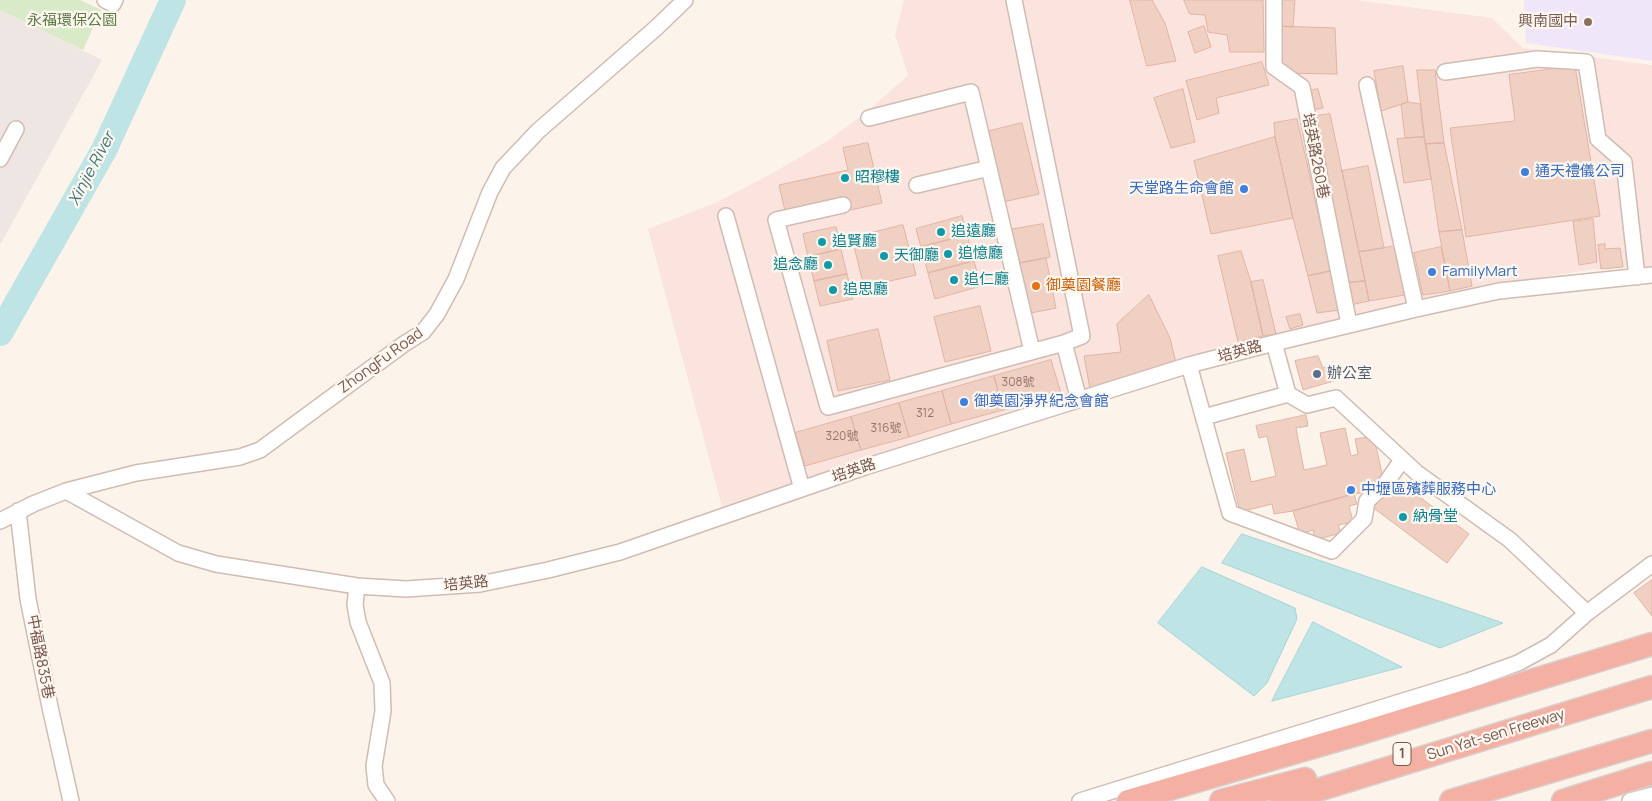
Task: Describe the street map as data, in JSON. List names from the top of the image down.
{
  "streets": {
    "highway": ["Sun Yat-sen Freeway", "1"],
    "street": [
      "培英路260巷",
      "培英路",
      "ZhongFu Road",
      "中福路835巷"
    ]
  },
  "crossings": [
    ["培英路260巷", "培英路"],
    ["培英路", "ZhongFu Road"],
    ["ZhongFu Road", "中福路835巷"],
    ["Sun Yat-sen Freeway", "1"]
  ],
  "water": ["Xinjie River"],
  "parks": ["永福環保公園"],
  "places": [
    "興南國中",
    "通天禮儀公司",
    "昭穆樓",
    "天堂路生命會館",
    "追遠廳",
    "追賢廳",
    "追憶廳",
    "天御廳",
    "追念廳",
    "FamilyMart",
    "追仁廳",
    "御奠園餐廳",
    "追思廳",
    "辦公室",
    "御奠園淨界紀念會館",
    "中壢區殯葬服務中心",
    "納骨堂"
  ],
  "house_numbers": [
    "308號",
    "312",
    "316號",
    "320號"
  ]
}
